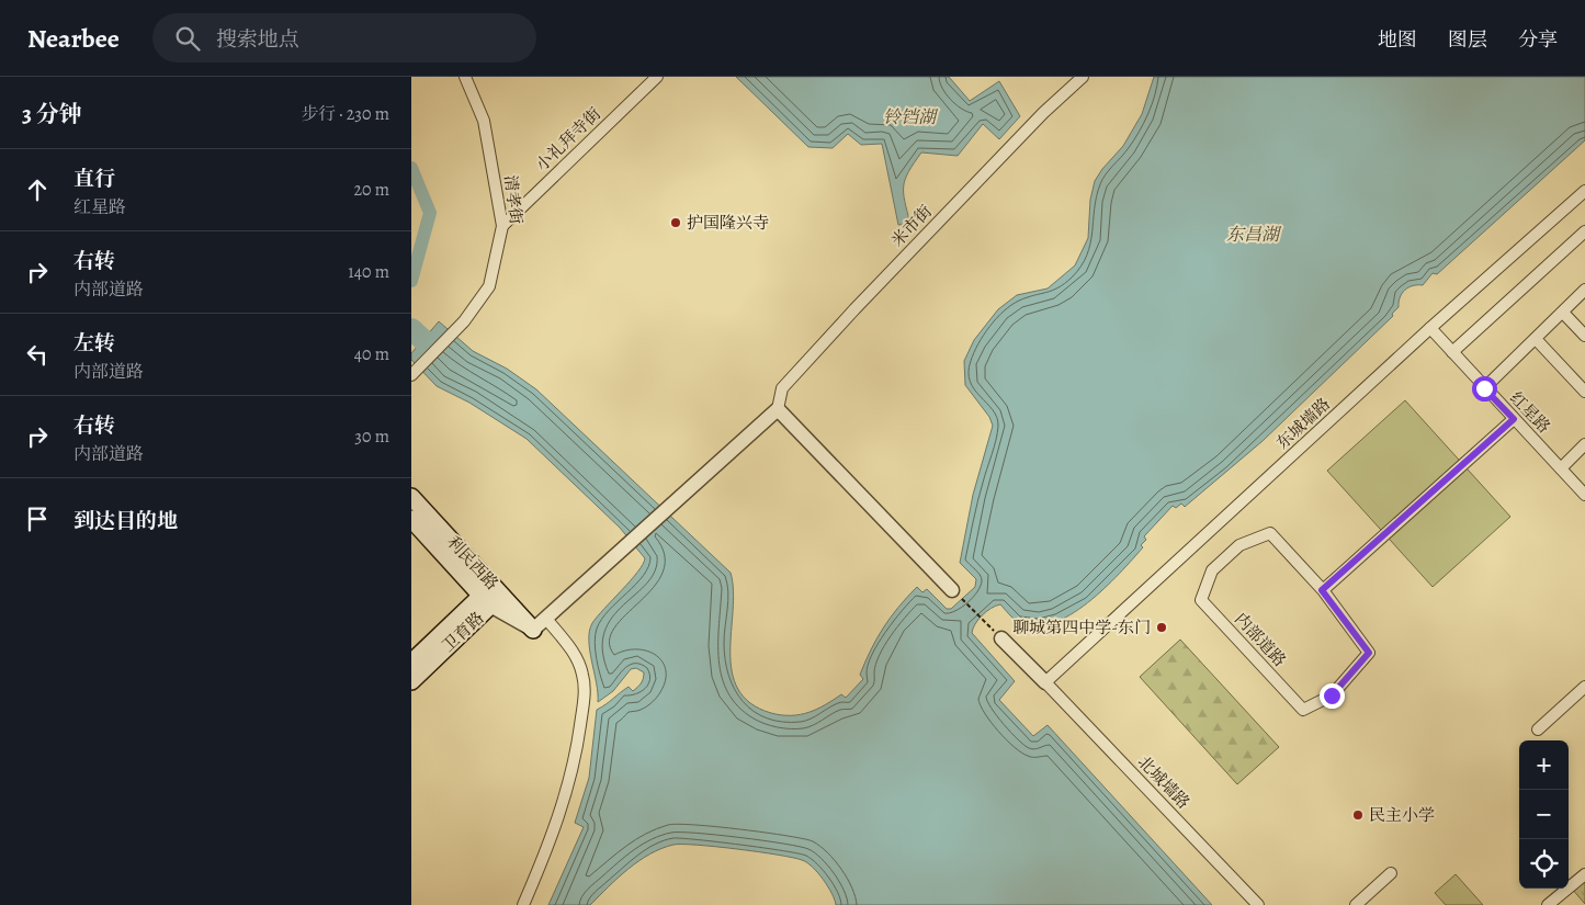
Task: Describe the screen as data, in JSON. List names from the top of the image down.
{
  "streets": {
    "main road": ["利民西路", "卫育路"],
    "street": [
      "小礼拜寺街",
      "清孝街",
      "米市街",
      "红星路",
      "东城墙路",
      "内部道路",
      "北城墙路"
    ]
  },
  "crossings": [
    ["小礼拜寺街", "清孝街"],
    ["红星路", "东城墙路"],
    ["东城墙路", "北城墙路"],
    ["利民西路", "卫育路"]
  ],
  "water": ["铃铛湖", "东昌湖"],
  "places": ["护国隆兴寺", "聊城第四中学-东门", "民主小学"],
  "page": {
    "header": "Nearbee",
    "search": "搜索地点",
    "nav": ["地图", "图层", "分享"],
    "heading": ["3 分钟", "步行 · 230 m"],
    "list": [
      ["直行", "红星路", "20 m"],
      ["右转", "内部道路", "140 m"],
      ["左转", "内部道路", "40 m"],
      ["右转", "内部道路", "30 m"],
      "到达目的地"
    ],
    "map_buttons": ["+", "−"]
  }
}
